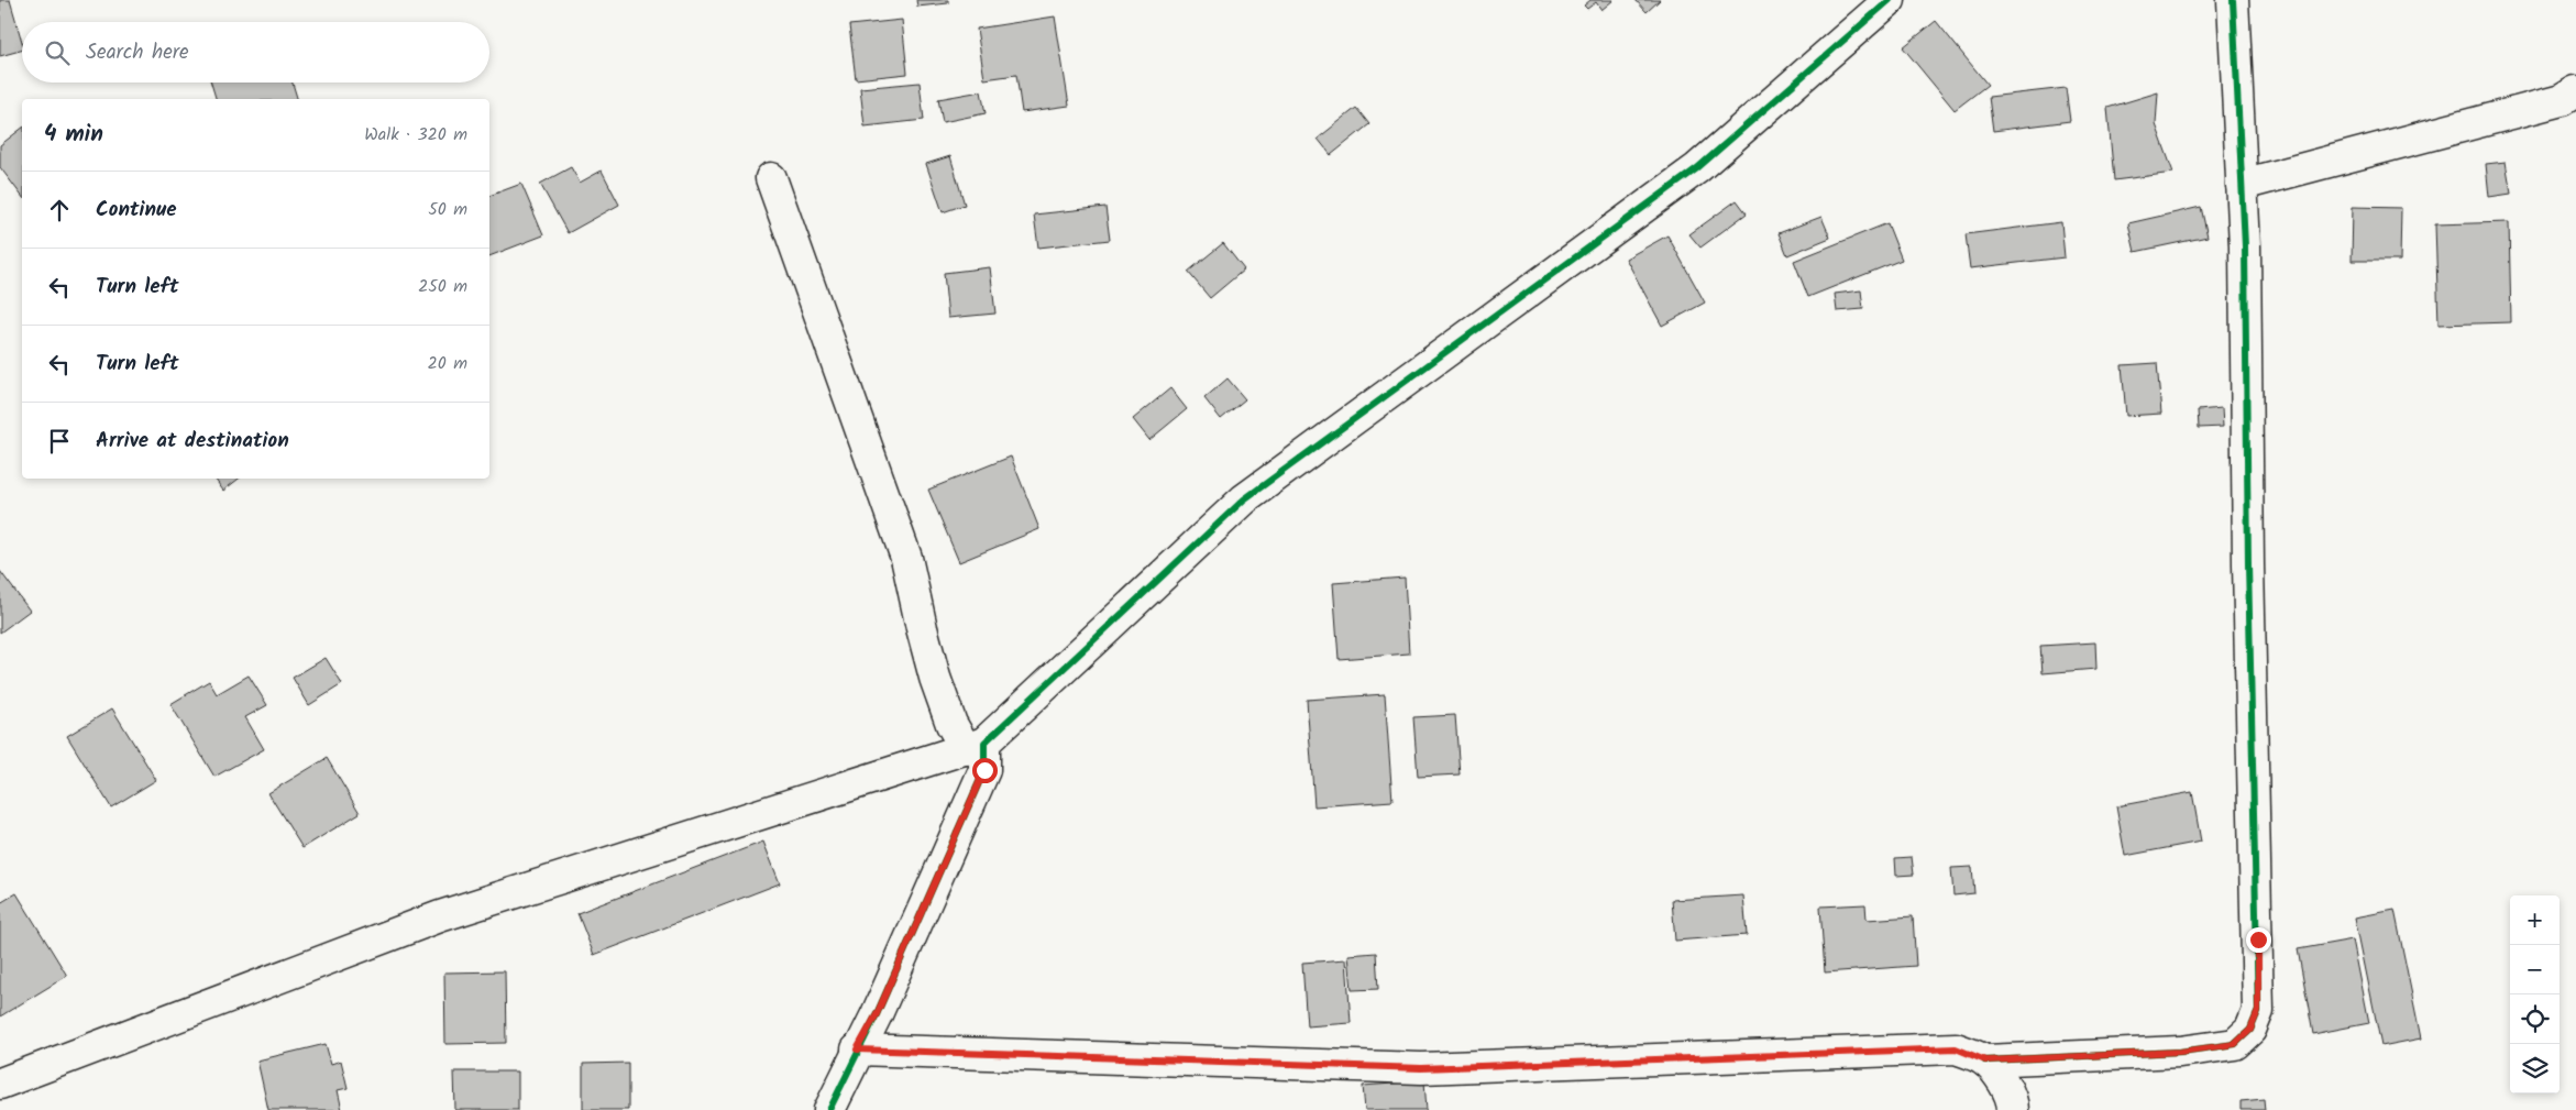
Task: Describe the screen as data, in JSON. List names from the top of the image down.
{
  "page": {
    "search": "Search here",
    "heading": ["4 min", "Walk · 320 m"],
    "list": [
      ["Continue", "50 m"],
      ["Turn left", "250 m"],
      ["Turn left", "20 m"],
      "Arrive at destination"
    ],
    "map_buttons": ["+", "−"]
  }
}
